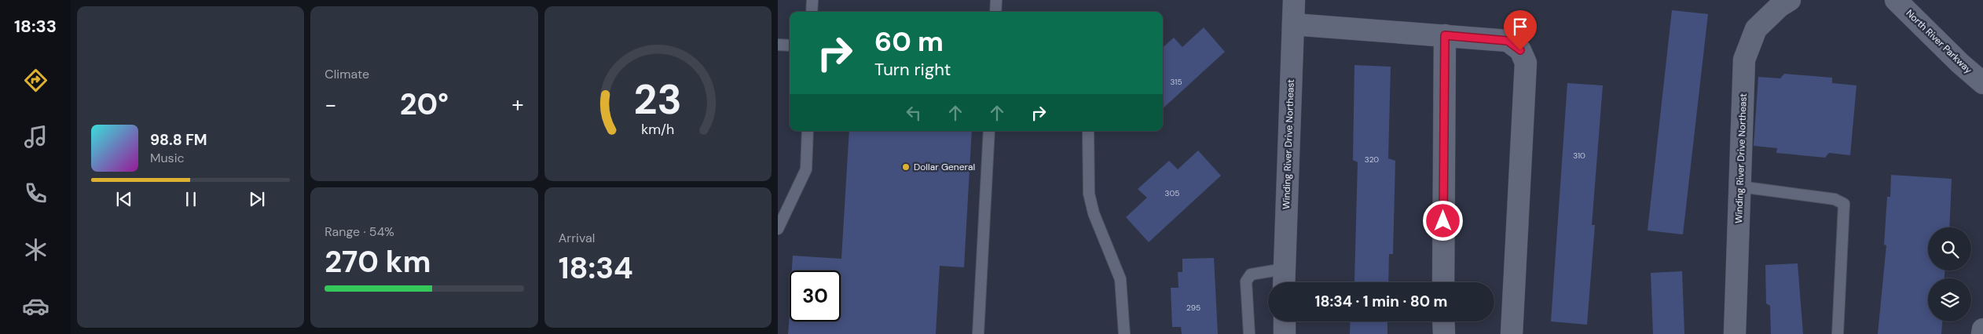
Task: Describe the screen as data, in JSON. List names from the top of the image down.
{
  "streets": {
    "street": ["North River Parkway", "Winding River Drive Northeast"]
  },
  "places": ["Dollar General"],
  "house_numbers": [
    "315",
    "310",
    "320",
    "305",
    "295"
  ],
  "page": {
    "tabs": "18:33",
    "tile": [
      "Climate",
      ["Range · 54%", "270 km"],
      ["Arrival", "18:34"]
    ],
    "turn": ["60 m", "Turn right"],
    "heat": ["−", "20°", "+"],
    "song": ["98.8 FM", "Music"],
    "limit": "30",
    "trip": "18:34 · 1 min · 80 m",
    "gauge": ["23", "km/h"]
  }
}
